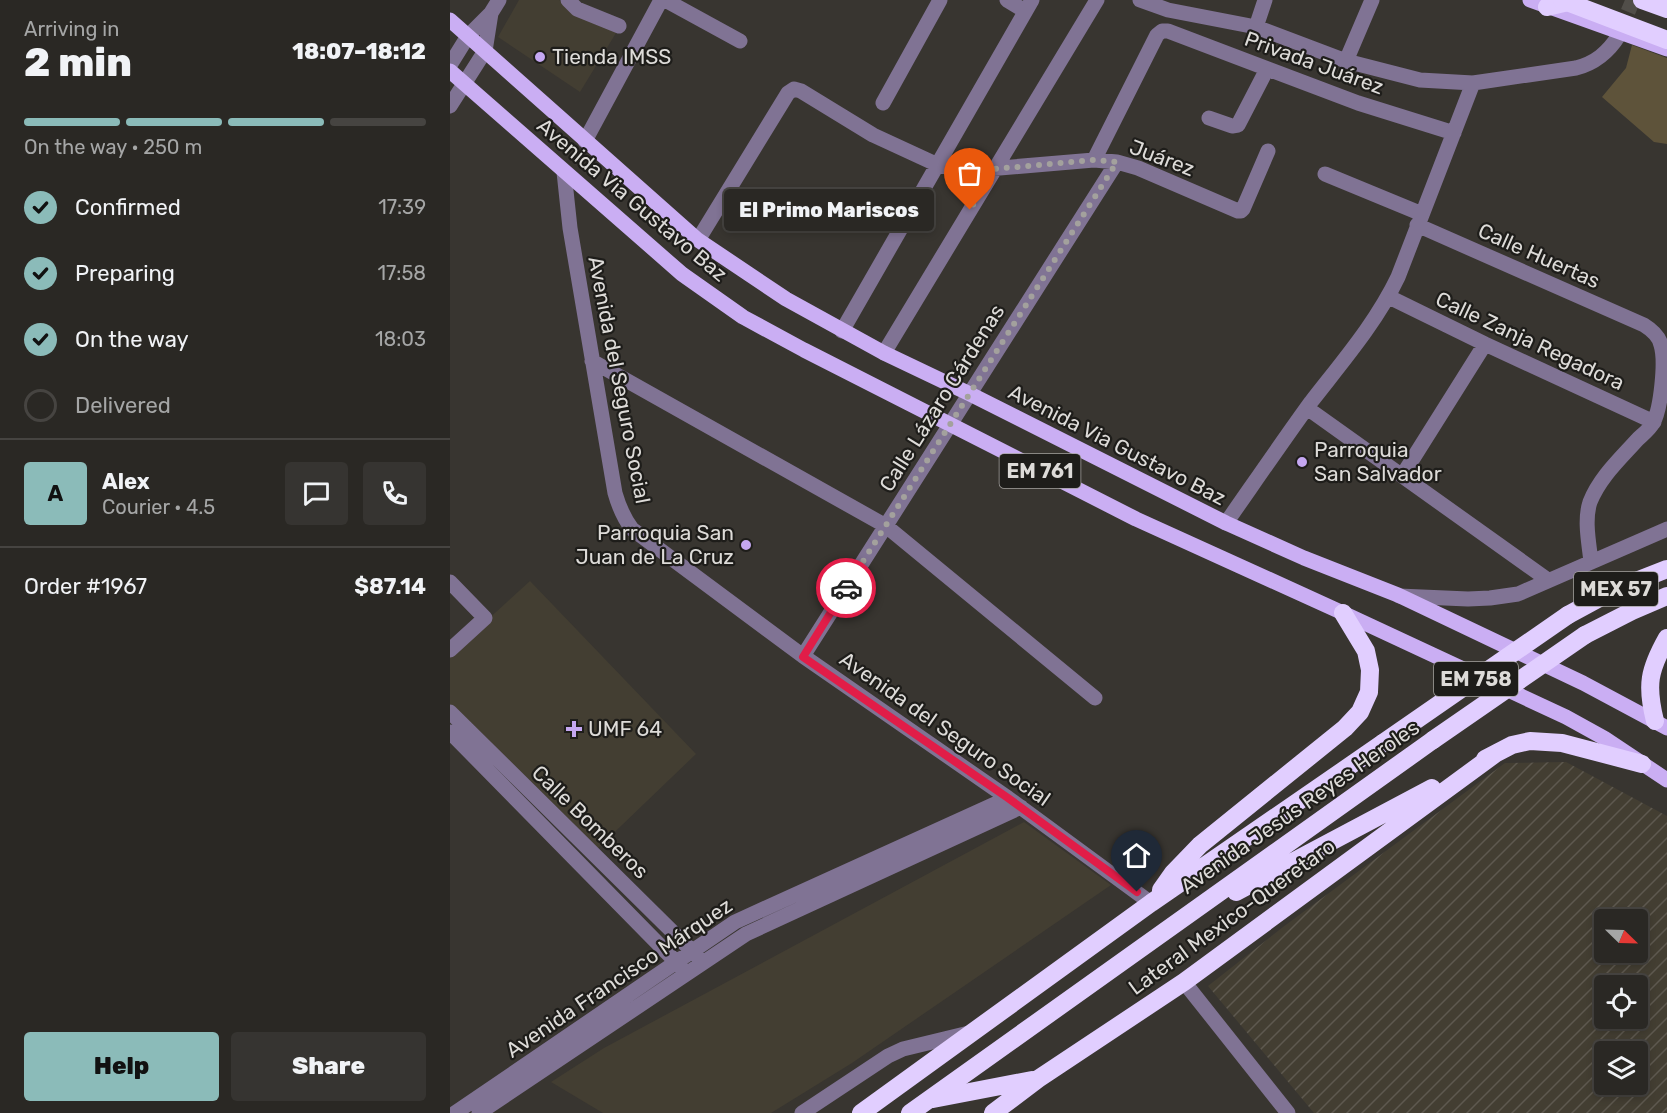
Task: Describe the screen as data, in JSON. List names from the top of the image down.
{
  "streets": {
    "highway": [
      "MEX 57",
      "EM 758",
      "Avenida Jesús Reyes Heroles",
      "Lateral Mexico-Queretaro"
    ],
    "main road": ["Avenida Via Gustavo Baz", "EM 761"],
    "street": [
      "Privada Juárez",
      "Juárez",
      "Calle Huertas",
      "Calle Zanja Regadora",
      "Avenida del Seguro Social",
      "Calle Lázaro Cárdenas",
      "Calle Bomberos",
      "Avenida Francisco Márquez"
    ]
  },
  "crossings": [
    ["Privada Juárez", "Juárez"],
    ["Juárez", "Calle Lázaro Cárdenas"],
    ["Avenida Via Gustavo Baz", "Avenida del Seguro Social"],
    ["Avenida Via Gustavo Baz", "Calle Lázaro Cárdenas"],
    ["Calle Huertas", "Calle Zanja Regadora"],
    ["Avenida del Seguro Social", "Calle Lázaro Cárdenas"],
    ["Avenida del Seguro Social", "Avenida Jesús Reyes Heroles"],
    ["Avenida del Seguro Social", "Avenida Francisco Márquez"],
    ["MEX 57", "Avenida Jesús Reyes Heroles"],
    ["Calle Bomberos", "Avenida Francisco Márquez"]
  ],
  "places": {
    "other": [
      "Tienda IMSS",
      "El Primo Mariscos",
      "Parroquia San Salvador",
      "Parroquia San Juan de La Cruz"
    ],
    "health": ["UMF 64"]
  },
  "north": "bottom right",
  "page": {
    "heading": ["2 min", "Arriving in", "18:07–18:12"],
    "panel": [
      "Alex",
      "Courier · 4.5",
      "Order #1967",
      "$87.14"
    ],
    "bar": "On the way · 250 m",
    "list": [
      ["Confirmed", "17:39"],
      ["Preparing", "17:58"],
      ["On the way", "18:03"],
      "Delivered"
    ],
    "bubble": "El Primo Mariscos",
    "round": "A",
    "buttons": ["Help", "Share"]
  }
}
